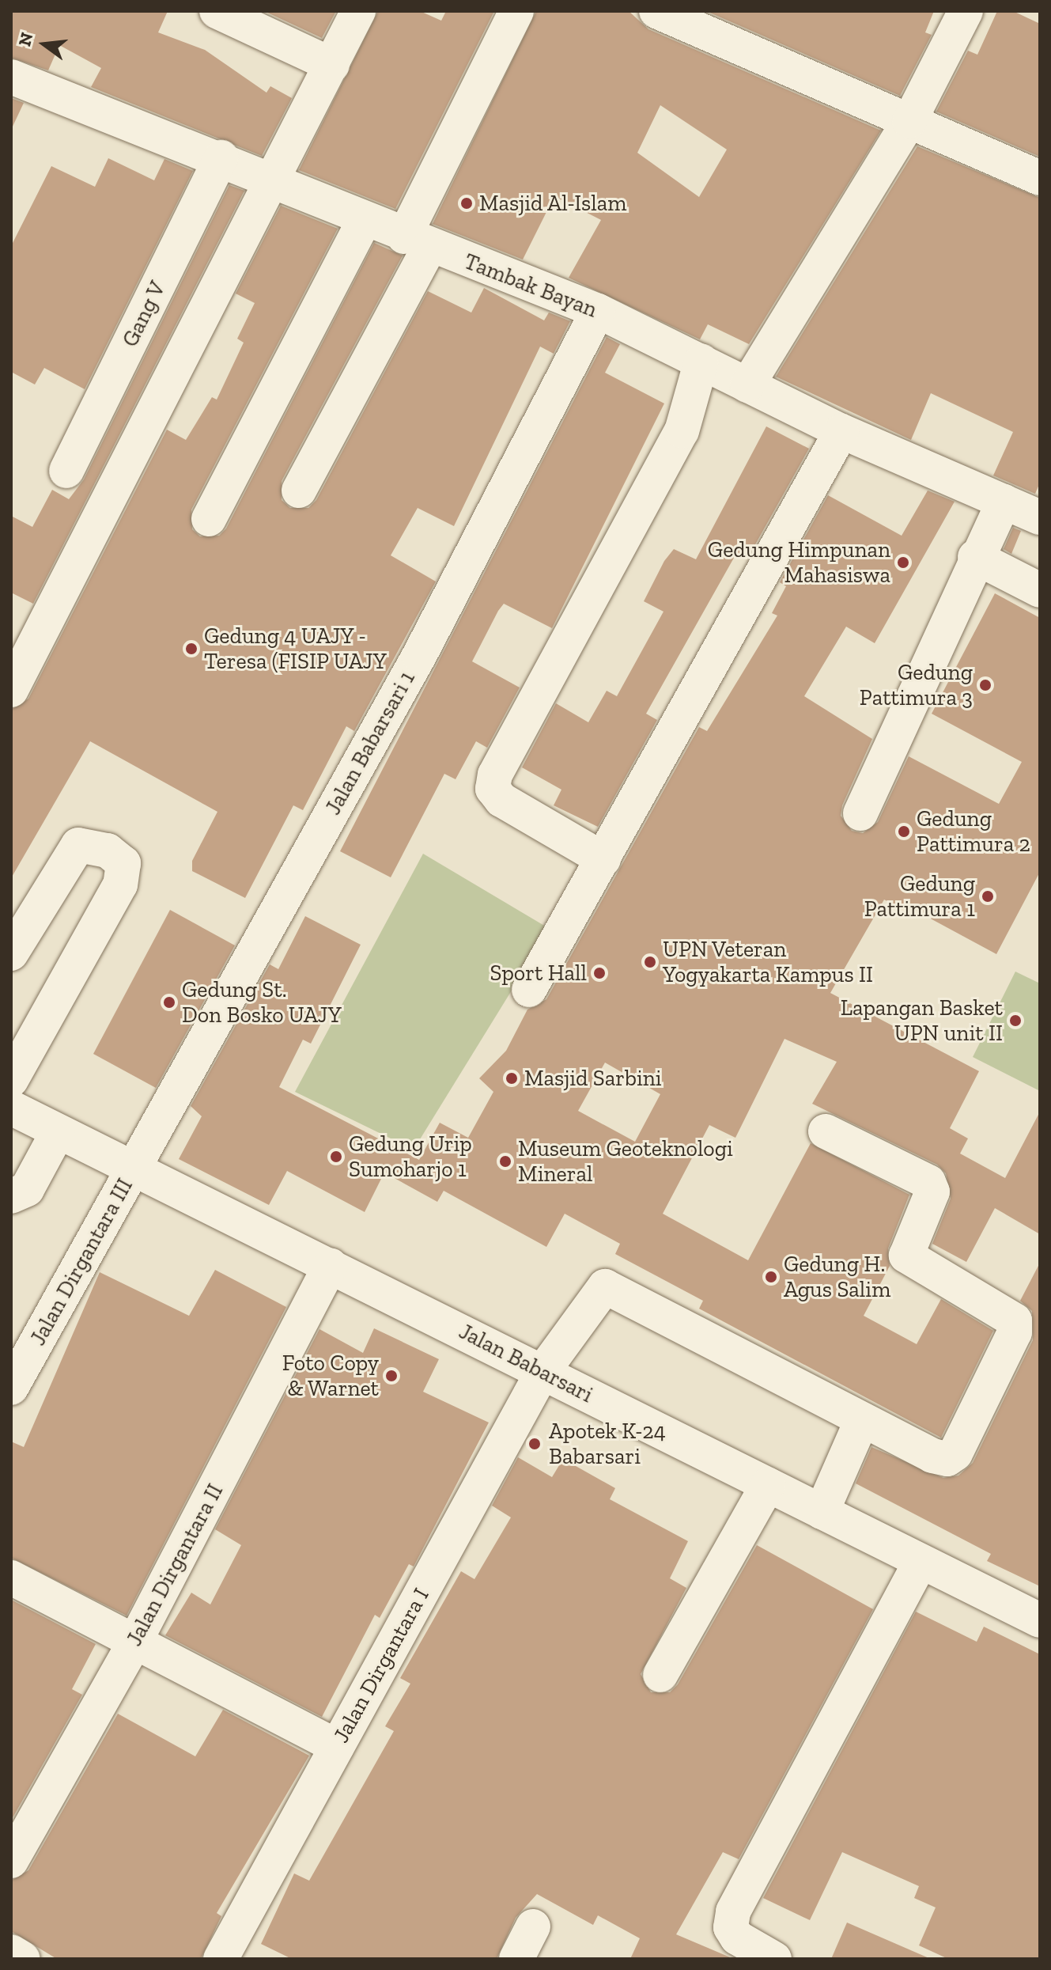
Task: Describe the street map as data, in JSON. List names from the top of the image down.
{
  "streets": {
    "street": [
      "Tambak Bayan",
      "Gang V",
      "Jalan Babarsari 1",
      "Jalan Dirgantara III",
      "Jalan Babarsari",
      "Jalan Dirgantara II",
      "Jalan Dirgantara I"
    ]
  },
  "crossings": [
    ["Tambak Bayan", "Gang V"],
    ["Tambak Bayan", "Jalan Babarsari 1"],
    ["Jalan Babarsari 1", "Jalan Dirgantara III"],
    ["Jalan Babarsari 1", "Jalan Babarsari"],
    ["Jalan Dirgantara III", "Jalan Babarsari"],
    ["Jalan Babarsari", "Jalan Dirgantara II"],
    ["Jalan Babarsari", "Jalan Dirgantara I"]
  ],
  "places": [
    "Masjid Al-Islam",
    "Gedung Himpunan Mahasiswa",
    "Gedung 4 UAJY - Teresa (FISIP UAJY",
    "Gedung Pattimura 3",
    "Gedung Pattimura 2",
    "Gedung Pattimura 1",
    "UPN Veteran Yogyakarta Kampus II",
    "Sport Hall",
    "Gedung St. Don Bosko UAJY",
    "Lapangan Basket UPN unit II",
    "Masjid Sarbini",
    "Gedung Urip Sumoharjo 1",
    "Museum Geoteknologi Mineral",
    "Gedung H. Agus Salim",
    "Foto Copy & Warnet",
    "Apotek K-24 Babarsari"
  ],
  "north": "left"
}
